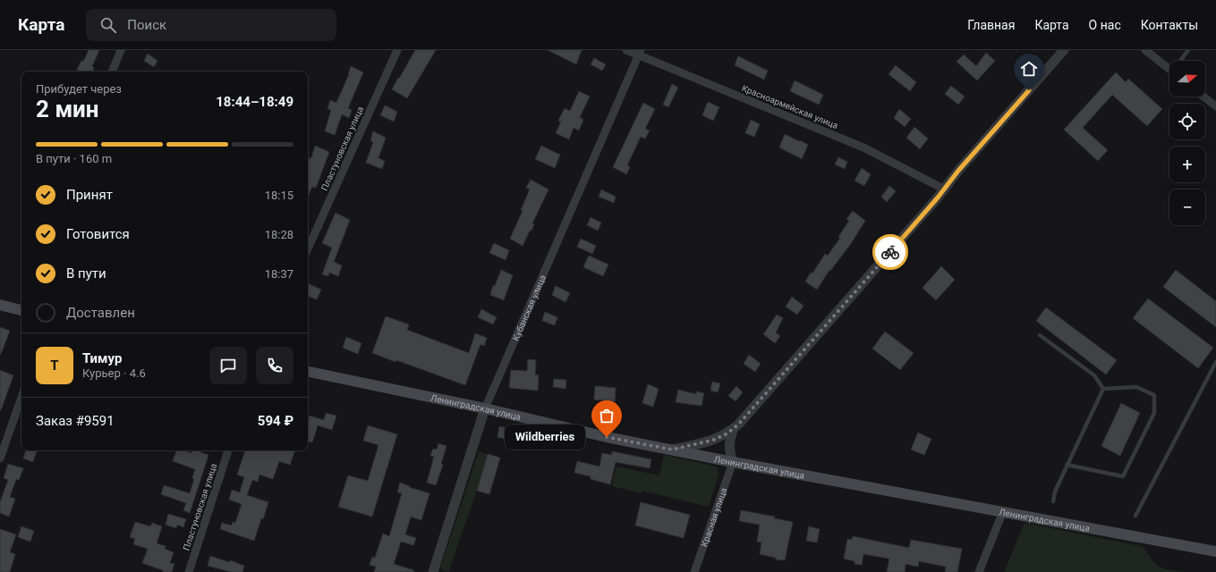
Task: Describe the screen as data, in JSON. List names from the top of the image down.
{
  "streets": {
    "main road": ["Ленинградская улица"],
    "street": [
      "Красноармейская улица",
      "Пластуновская улица",
      "Кубанская улица",
      "Красная улица"
    ]
  },
  "crossings": [
    ["Красноармейская улица", "Кубанская улица"],
    ["Кубанская улица", "Ленинградская улица"],
    ["Ленинградская улица", "Красная улица"]
  ],
  "places": ["Wildberries"],
  "north": "right",
  "page": {
    "header": "Карта",
    "search": "Поиск",
    "nav": [
      "Главная",
      "Карта",
      "О нас",
      "Контакты"
    ],
    "map_buttons": ["+", "−"],
    "heading": ["2 мин", "Прибудет через", "18:44–18:49"],
    "panel": [
      "Тимур",
      "Курьер · 4.6",
      "Заказ #9591",
      "594 ₽"
    ],
    "bar": "В пути · 160 m",
    "list": [
      ["Принят", "18:15"],
      ["Готовится", "18:28"],
      ["В пути", "18:37"],
      "Доставлен"
    ],
    "round": "Т",
    "bubble": "Wildberries"
  }
}
